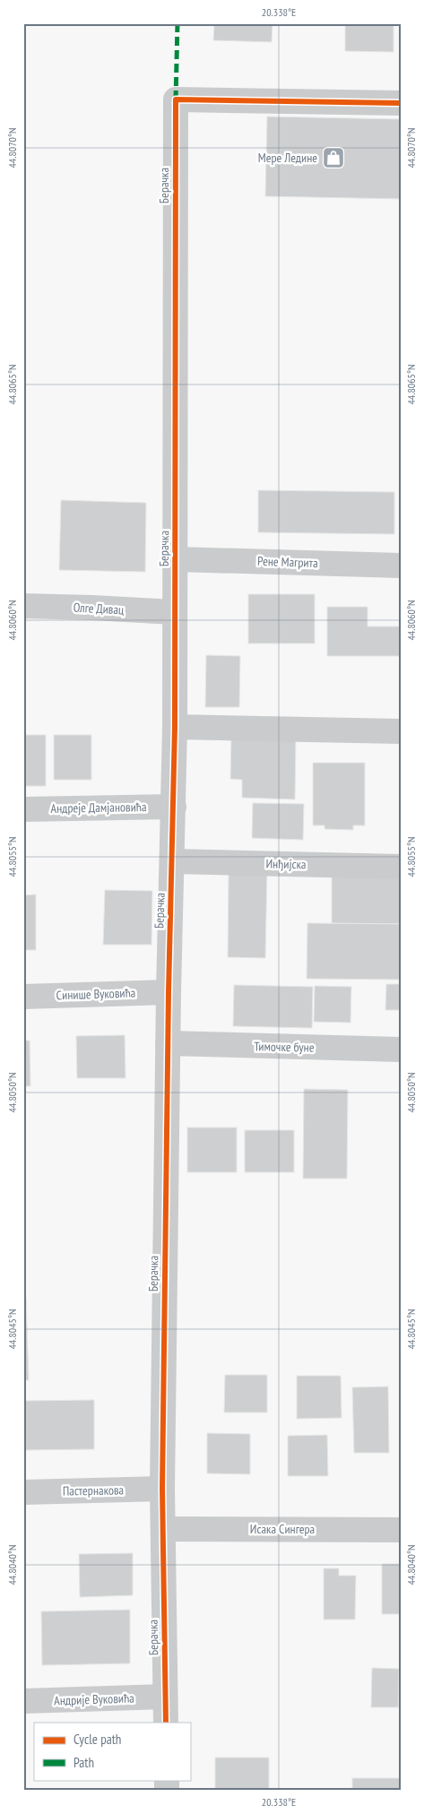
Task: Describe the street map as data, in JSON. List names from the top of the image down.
{
  "streets": {
    "street": [
      "Берачка",
      "Рене Магрита",
      "Олге Дивац",
      "Андреје Дамјановића",
      "Инђијска",
      "Синише Вуковића",
      "Тимочке буне",
      "Пастернакова",
      "Исака Сингера",
      "Андрије Вуковића"
    ]
  },
  "crossings": [
    ["Берачка", "Рене Магрита"],
    ["Берачка", "Олге Дивац"],
    ["Берачка", "Андреје Дамјановића"],
    ["Берачка", "Инђијска"],
    ["Берачка", "Синише Вуковића"],
    ["Берачка", "Тимочке буне"],
    ["Берачка", "Пастернакова"],
    ["Берачка", "Исака Сингера"],
    ["Берачка", "Андрије Вуковића"]
  ],
  "places": {
    "shop": ["Мере Ледине"]
  },
  "legend": ["Cycle path", "Path"],
  "coordinates": [
    "20.338°E",
    "44.8070°N",
    "44.8065°N",
    "44.8060°N",
    "44.8055°N",
    "44.8050°N",
    "44.8045°N",
    "44.8040°N"
  ]
}
